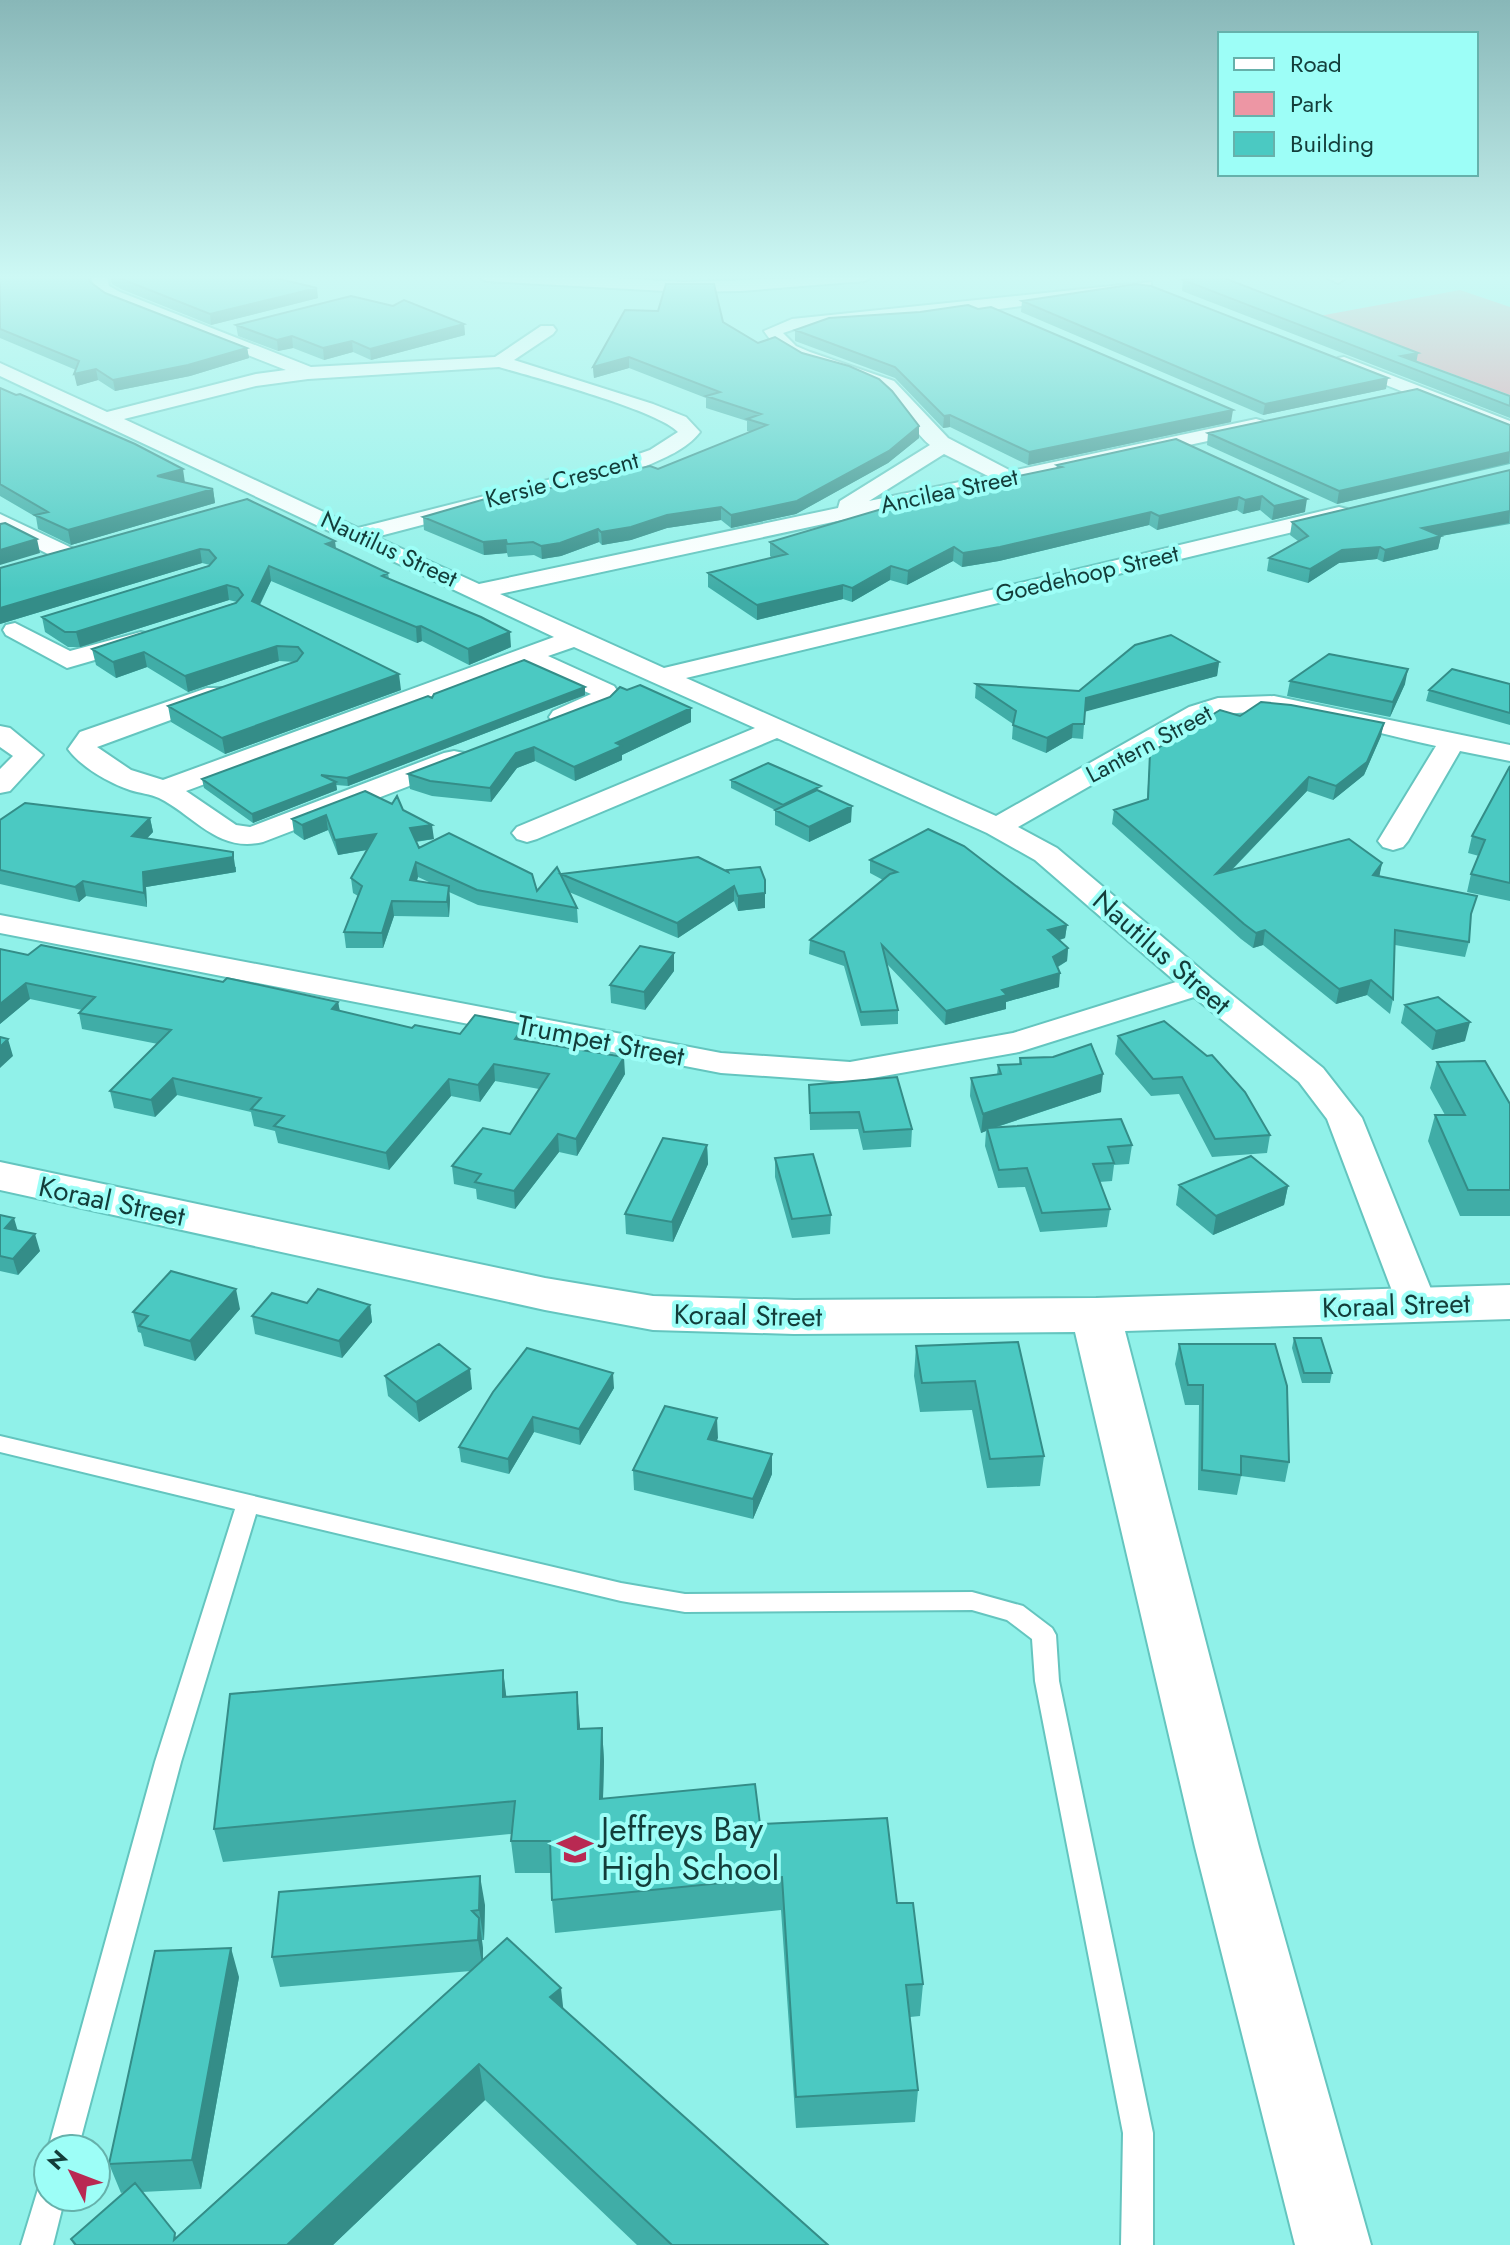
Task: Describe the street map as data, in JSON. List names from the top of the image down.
{
  "streets": {
    "street": [
      "Kersie Crescent",
      "Ancilea Street",
      "Nautilus Street",
      "Goedehoop Street",
      "Lantern Street",
      "Trumpet Street",
      "Koraal Street"
    ]
  },
  "crossings": [
    ["Kersie Crescent", "Nautilus Street"],
    ["Ancilea Street", "Nautilus Street"],
    ["Nautilus Street", "Goedehoop Street"],
    ["Nautilus Street", "Lantern Street"],
    ["Nautilus Street", "Trumpet Street"],
    ["Nautilus Street", "Koraal Street"]
  ],
  "places": {
    "school or university": ["Jeffreys Bay High School"]
  },
  "legend": ["Road", "Park", "Building"],
  "north": "top left"
}
